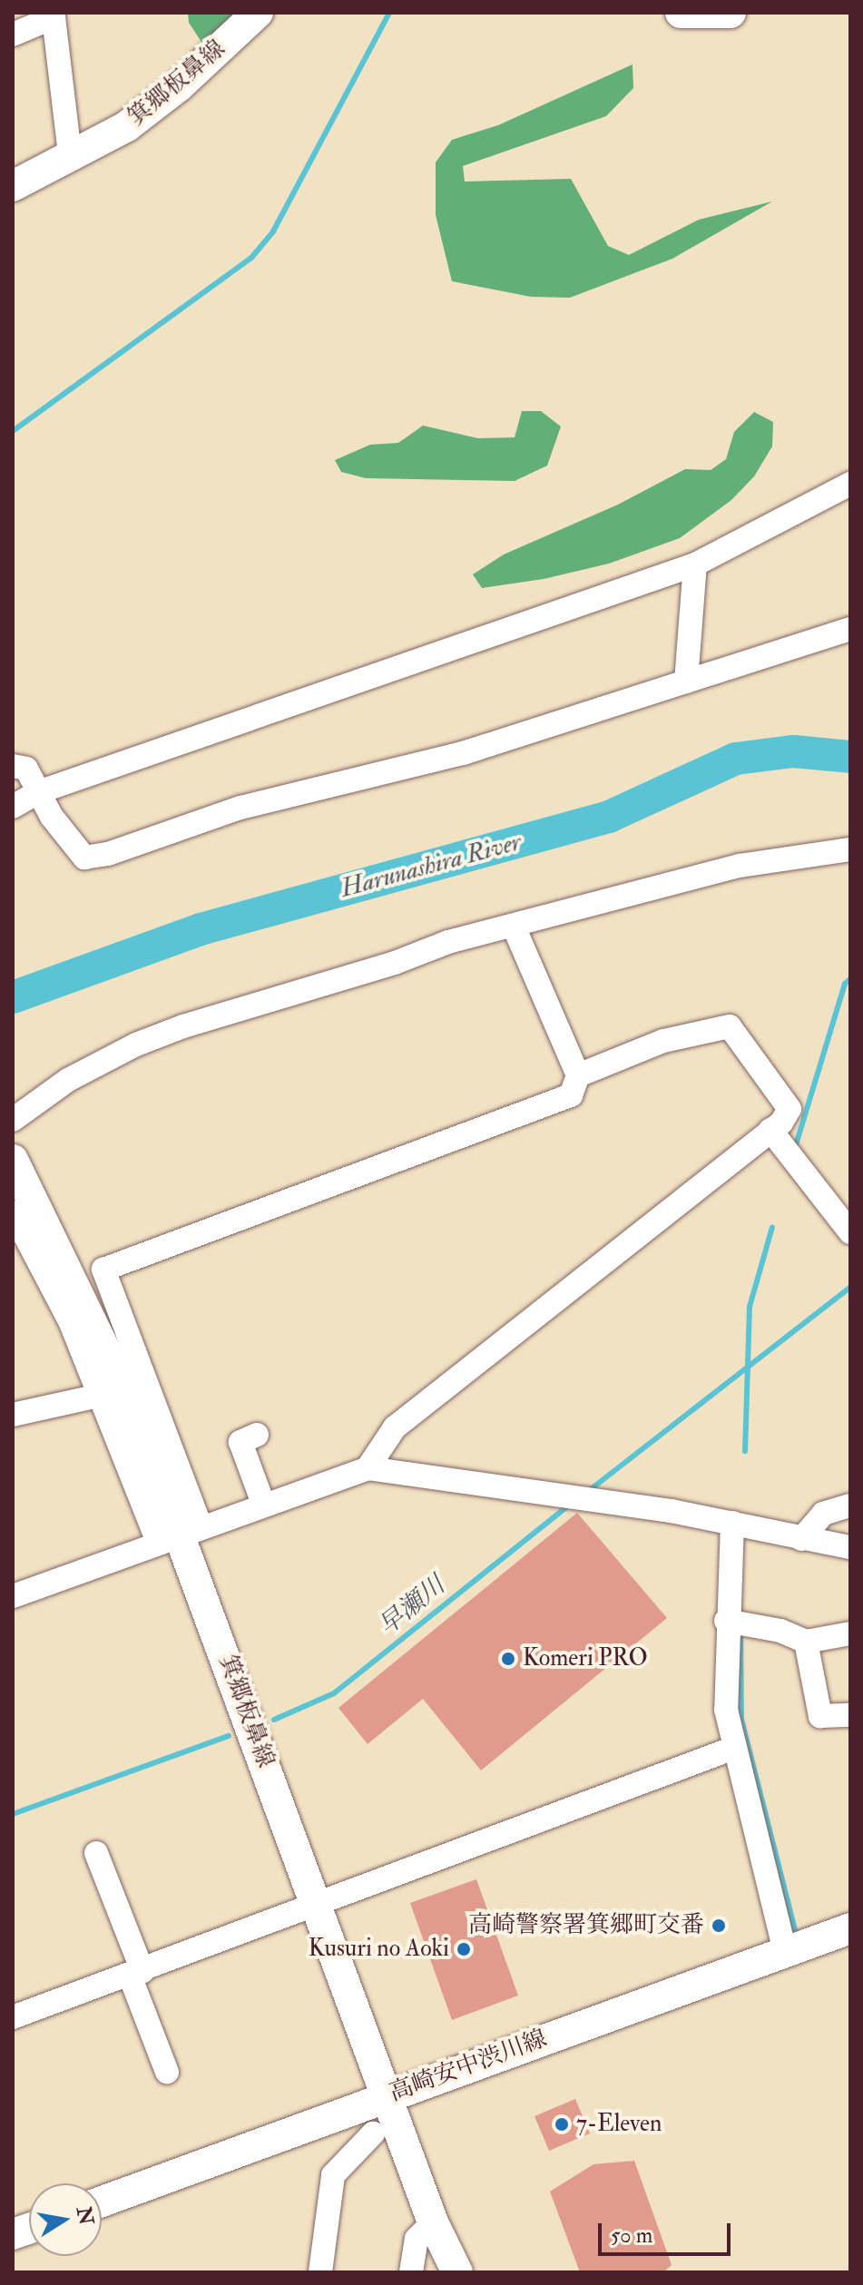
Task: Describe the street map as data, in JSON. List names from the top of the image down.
{
  "streets": {
    "main road": ["箕郷板鼻線", "高崎安中渋川線"]
  },
  "crossings": [
    ["箕郷板鼻線", "高崎安中渋川線"]
  ],
  "water": ["Harunashira River", "早瀬川"],
  "places": [
    "Komeri PRO",
    "高崎警察署箕郷町交番",
    "Kusuri no Aoki",
    "7-Eleven"
  ],
  "scale_bar": "50 m",
  "north": "right"
}
